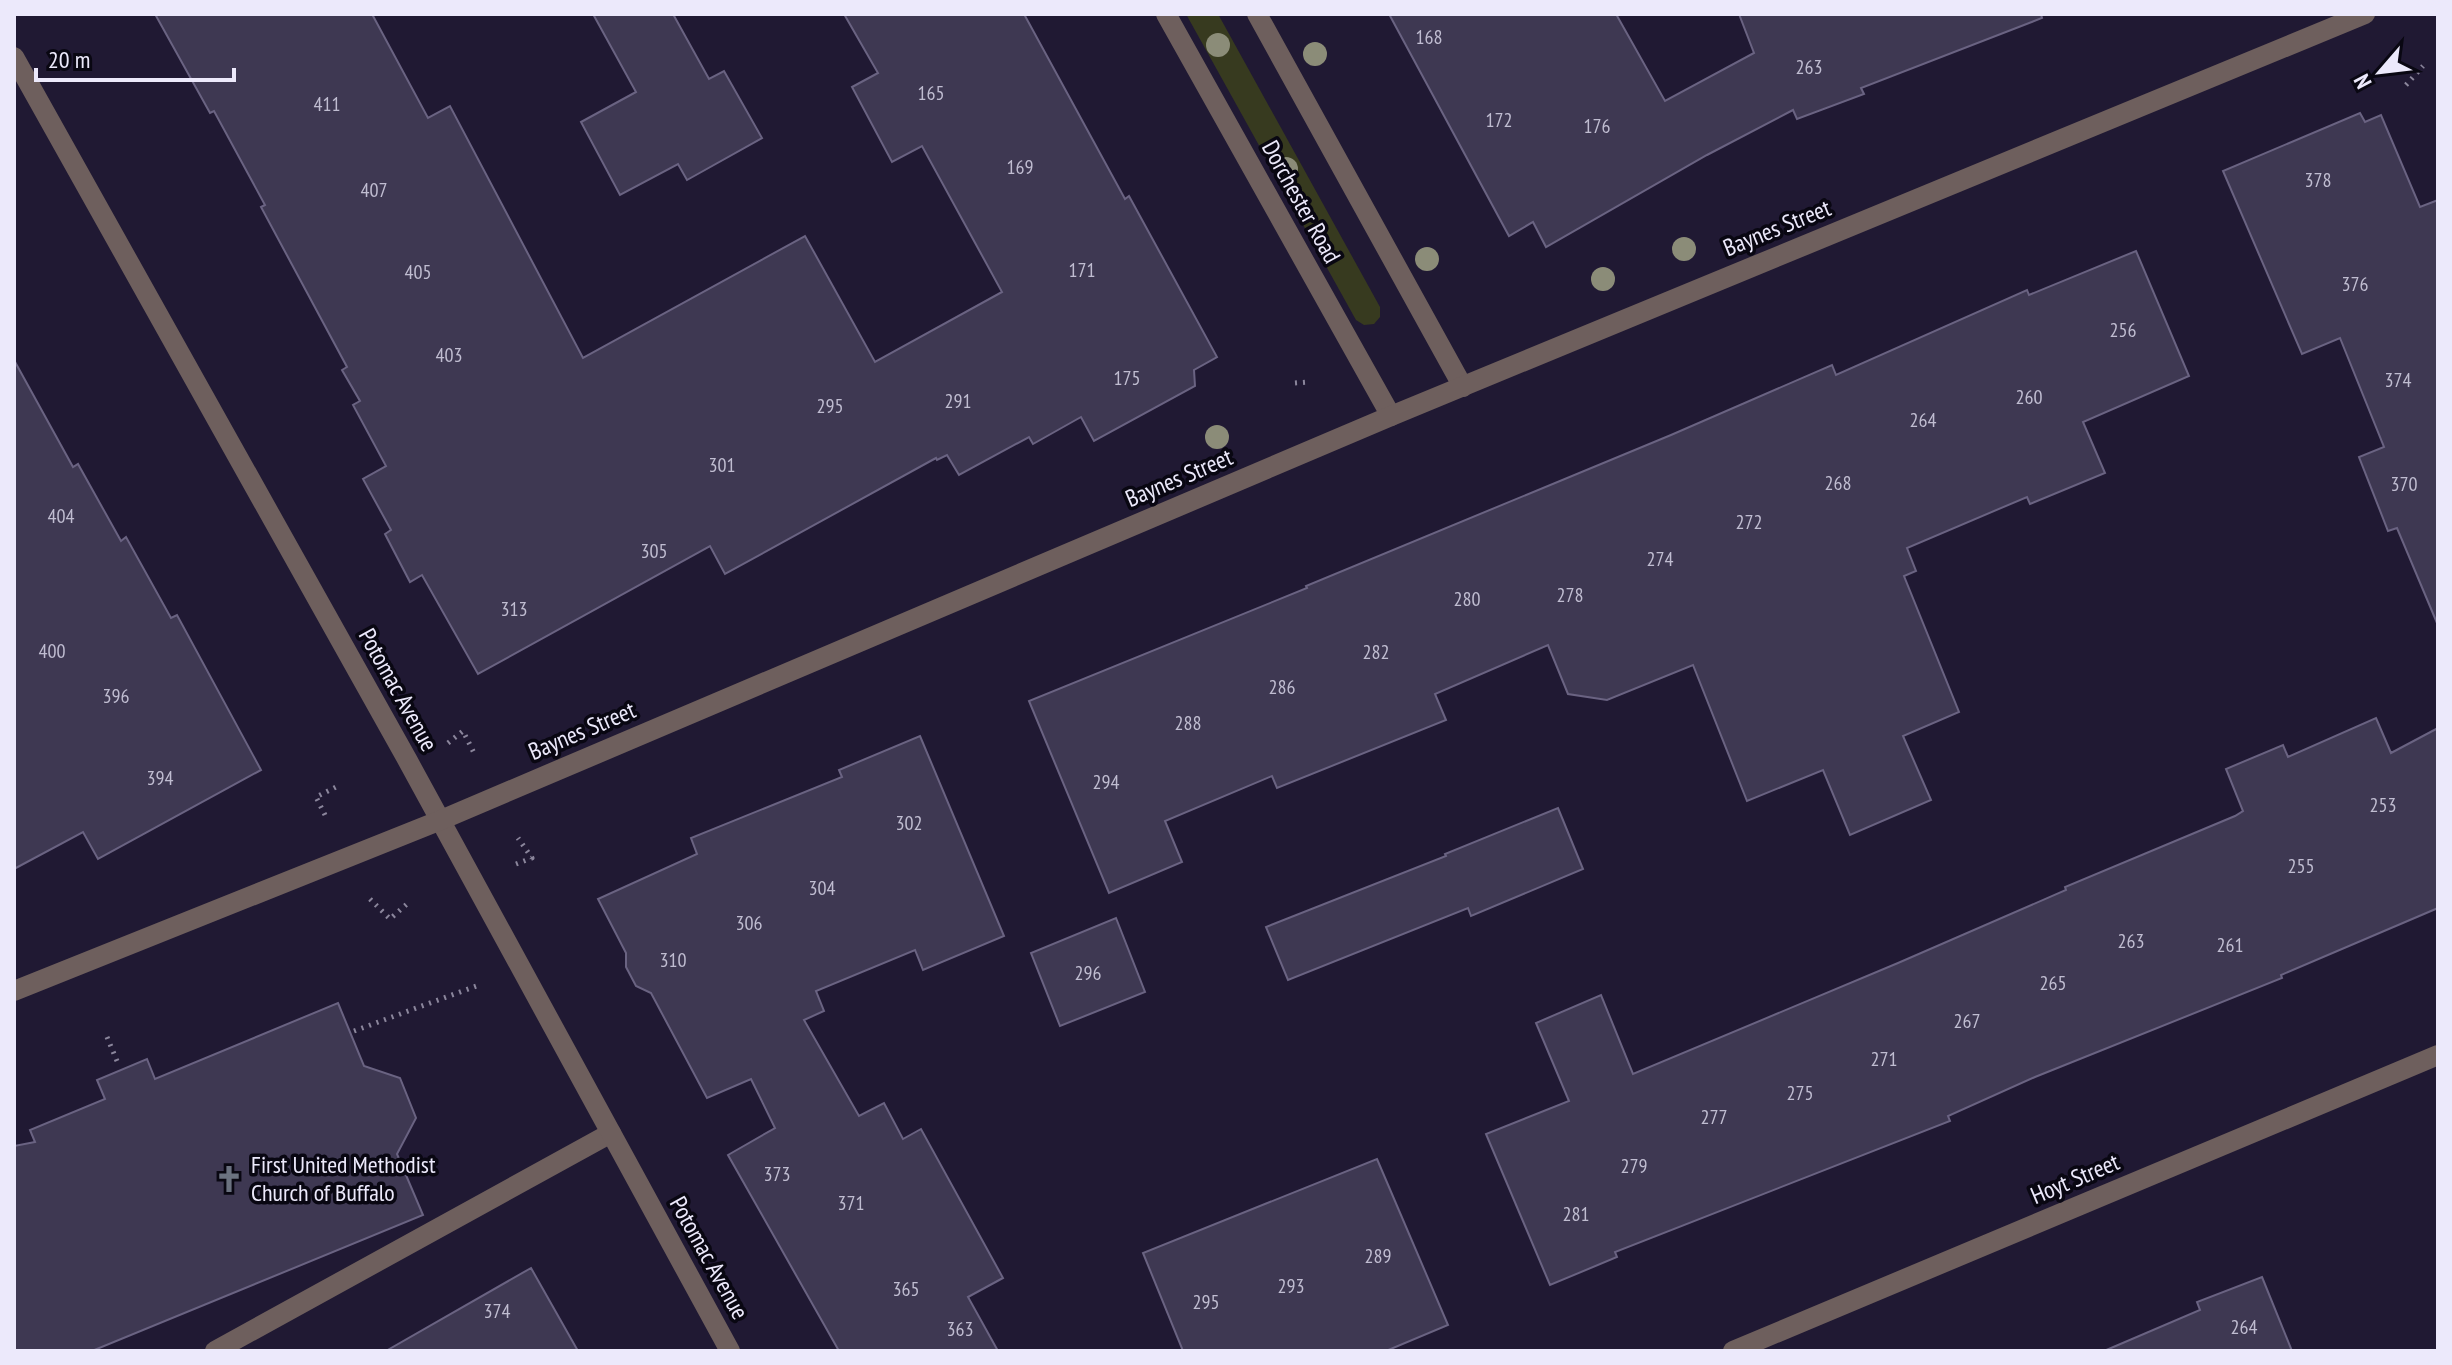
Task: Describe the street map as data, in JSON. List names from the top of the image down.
{
  "streets": {
    "street": [
      "Dorchester Road",
      "Baynes Street",
      "Potomac Avenue",
      "Hoyt Street"
    ]
  },
  "crossings": [
    ["Dorchester Road", "Baynes Street"],
    ["Baynes Street", "Potomac Avenue"]
  ],
  "places": {
    "church": ["First United Methodist Church of Buffalo"]
  },
  "house_numbers": [
    "168",
    "263",
    "165",
    "411",
    "172",
    "176",
    "169",
    "378",
    "407",
    "171",
    "405",
    "376",
    "256",
    "403",
    "175",
    "374",
    "260",
    "291",
    "295",
    "264",
    "301",
    "268",
    "370",
    "404",
    "272",
    "305",
    "274",
    "278",
    "280",
    "313",
    "400",
    "282",
    "286",
    "396",
    "288",
    "394",
    "294",
    "253",
    "302",
    "255",
    "304",
    "306",
    "263",
    "261",
    "310",
    "296",
    "265",
    "267",
    "271",
    "275",
    "277",
    "279",
    "373",
    "371",
    "281",
    "289",
    "293",
    "365",
    "295",
    "374",
    "264",
    "363"
  ],
  "scale_bar": "20 m",
  "north": "bottom left"
}
